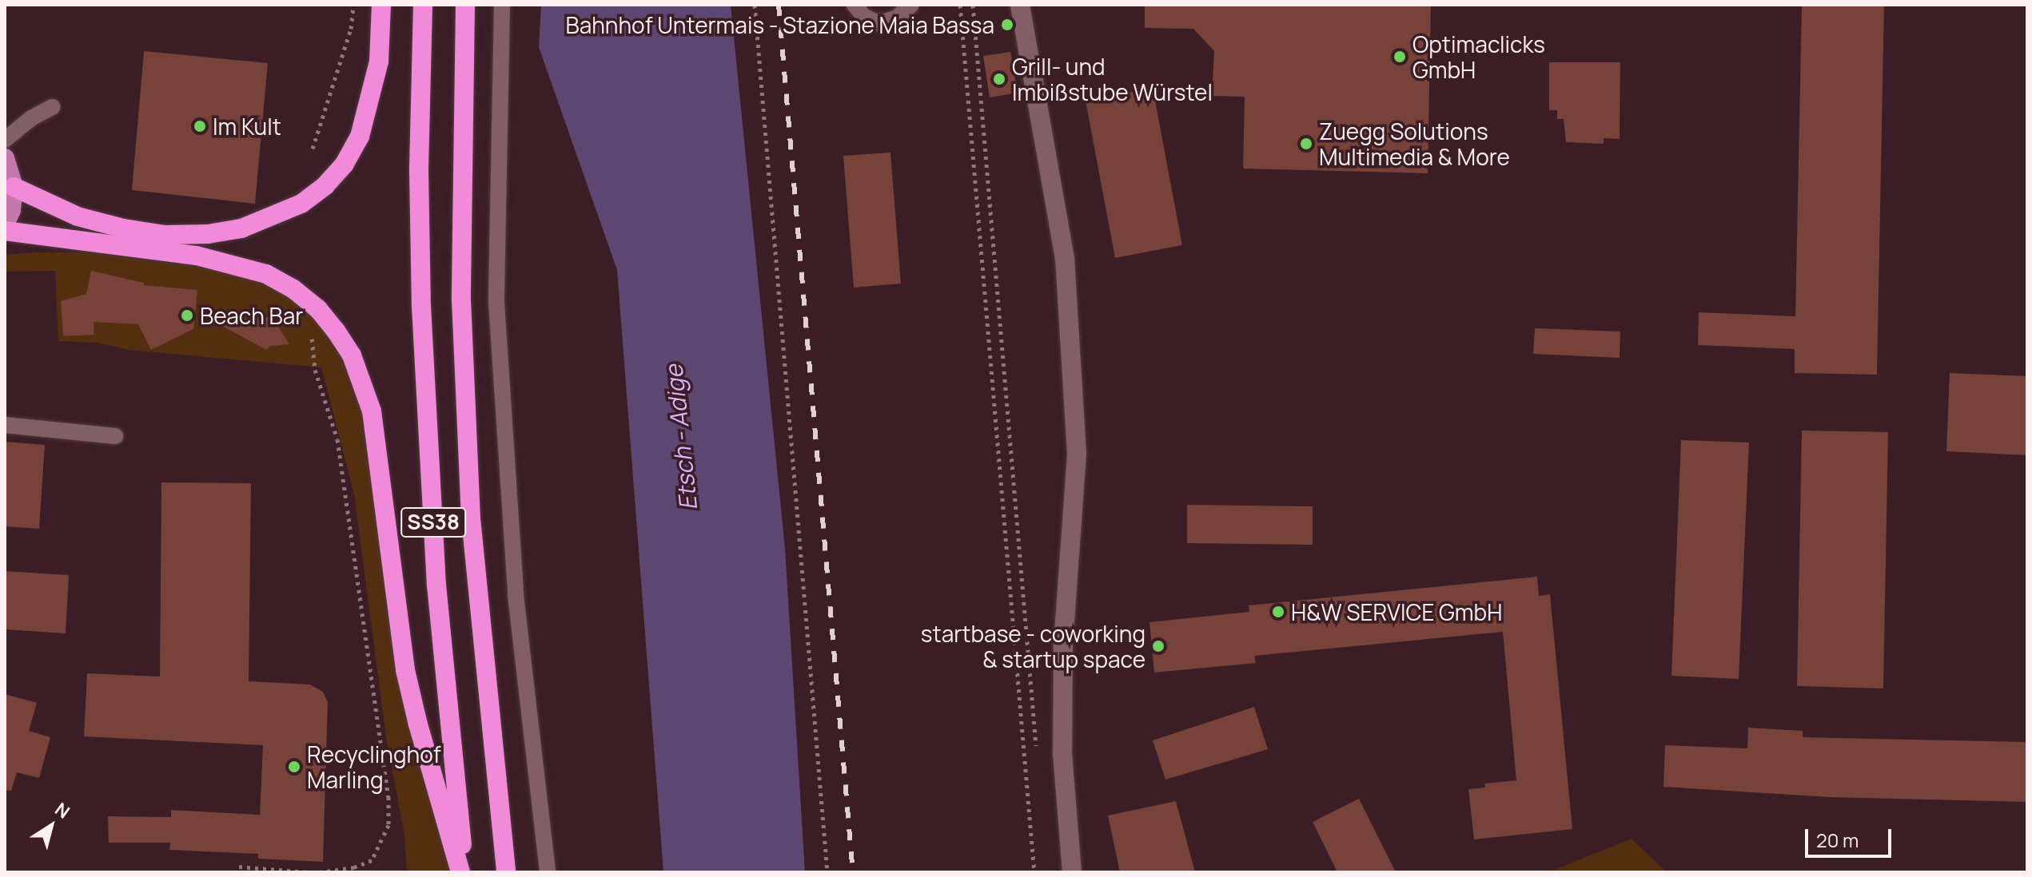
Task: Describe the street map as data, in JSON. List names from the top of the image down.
{
  "streets": {
    "highway": ["SS38"]
  },
  "water": ["Etsch - Adige"],
  "places": [
    "Bahnhof Untermais - Stazione Maia Bassa",
    "Optimaclicks GmbH",
    "Grill- und Imbißstube Würstel",
    "Im Kult",
    "Zuegg Solutions Multimedia & More",
    "Beach Bar",
    "H&W SERVICE GmbH",
    "startbase - coworking & startup space",
    "Recyclinghof Marling"
  ],
  "scale_bar": "20 m",
  "north": "top right"
}
